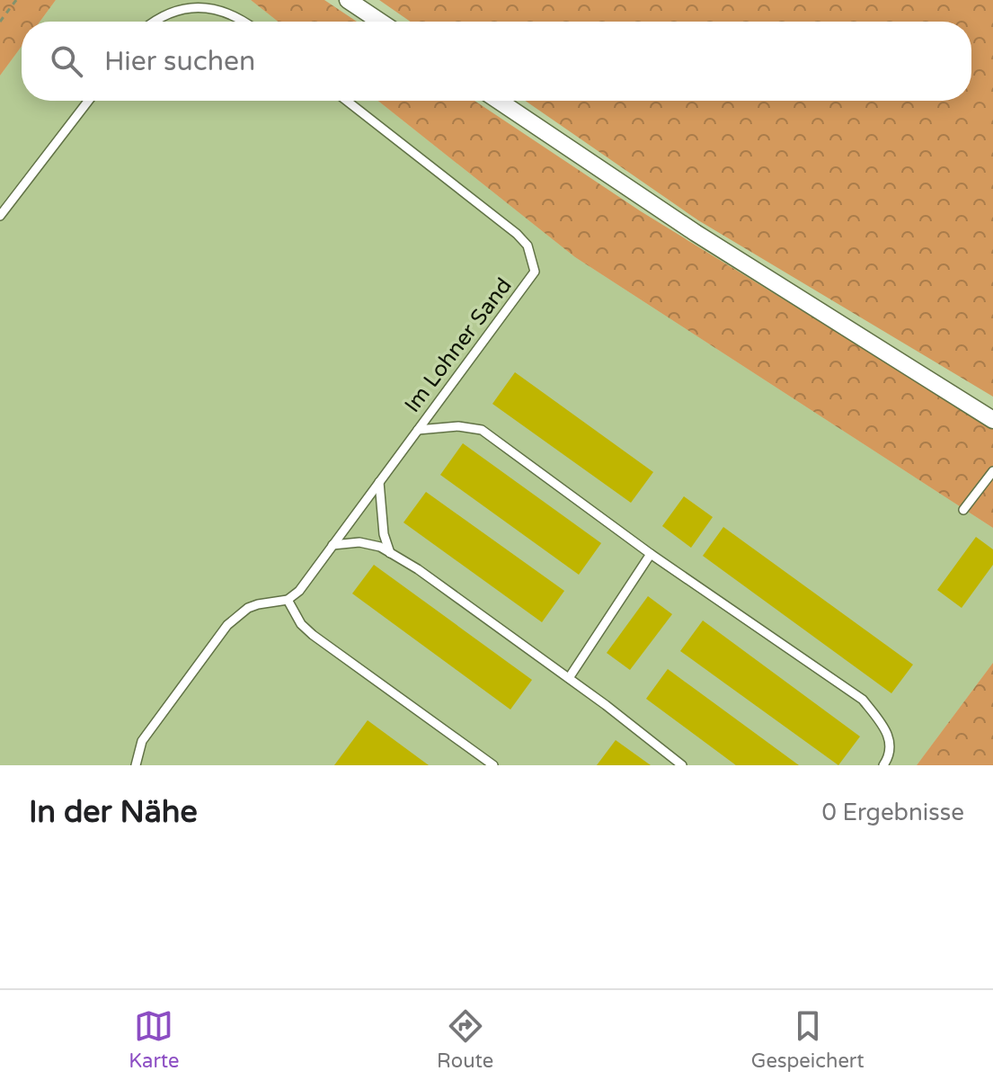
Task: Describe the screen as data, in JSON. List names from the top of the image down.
{
  "streets": {
    "lane": ["Im Lohner Sand"]
  },
  "page": {
    "search": "Hier suchen",
    "heading": ["In der Nähe", "0 Ergebnisse"],
    "nav": ["Karte", "Route", "Gespeichert"]
  }
}
